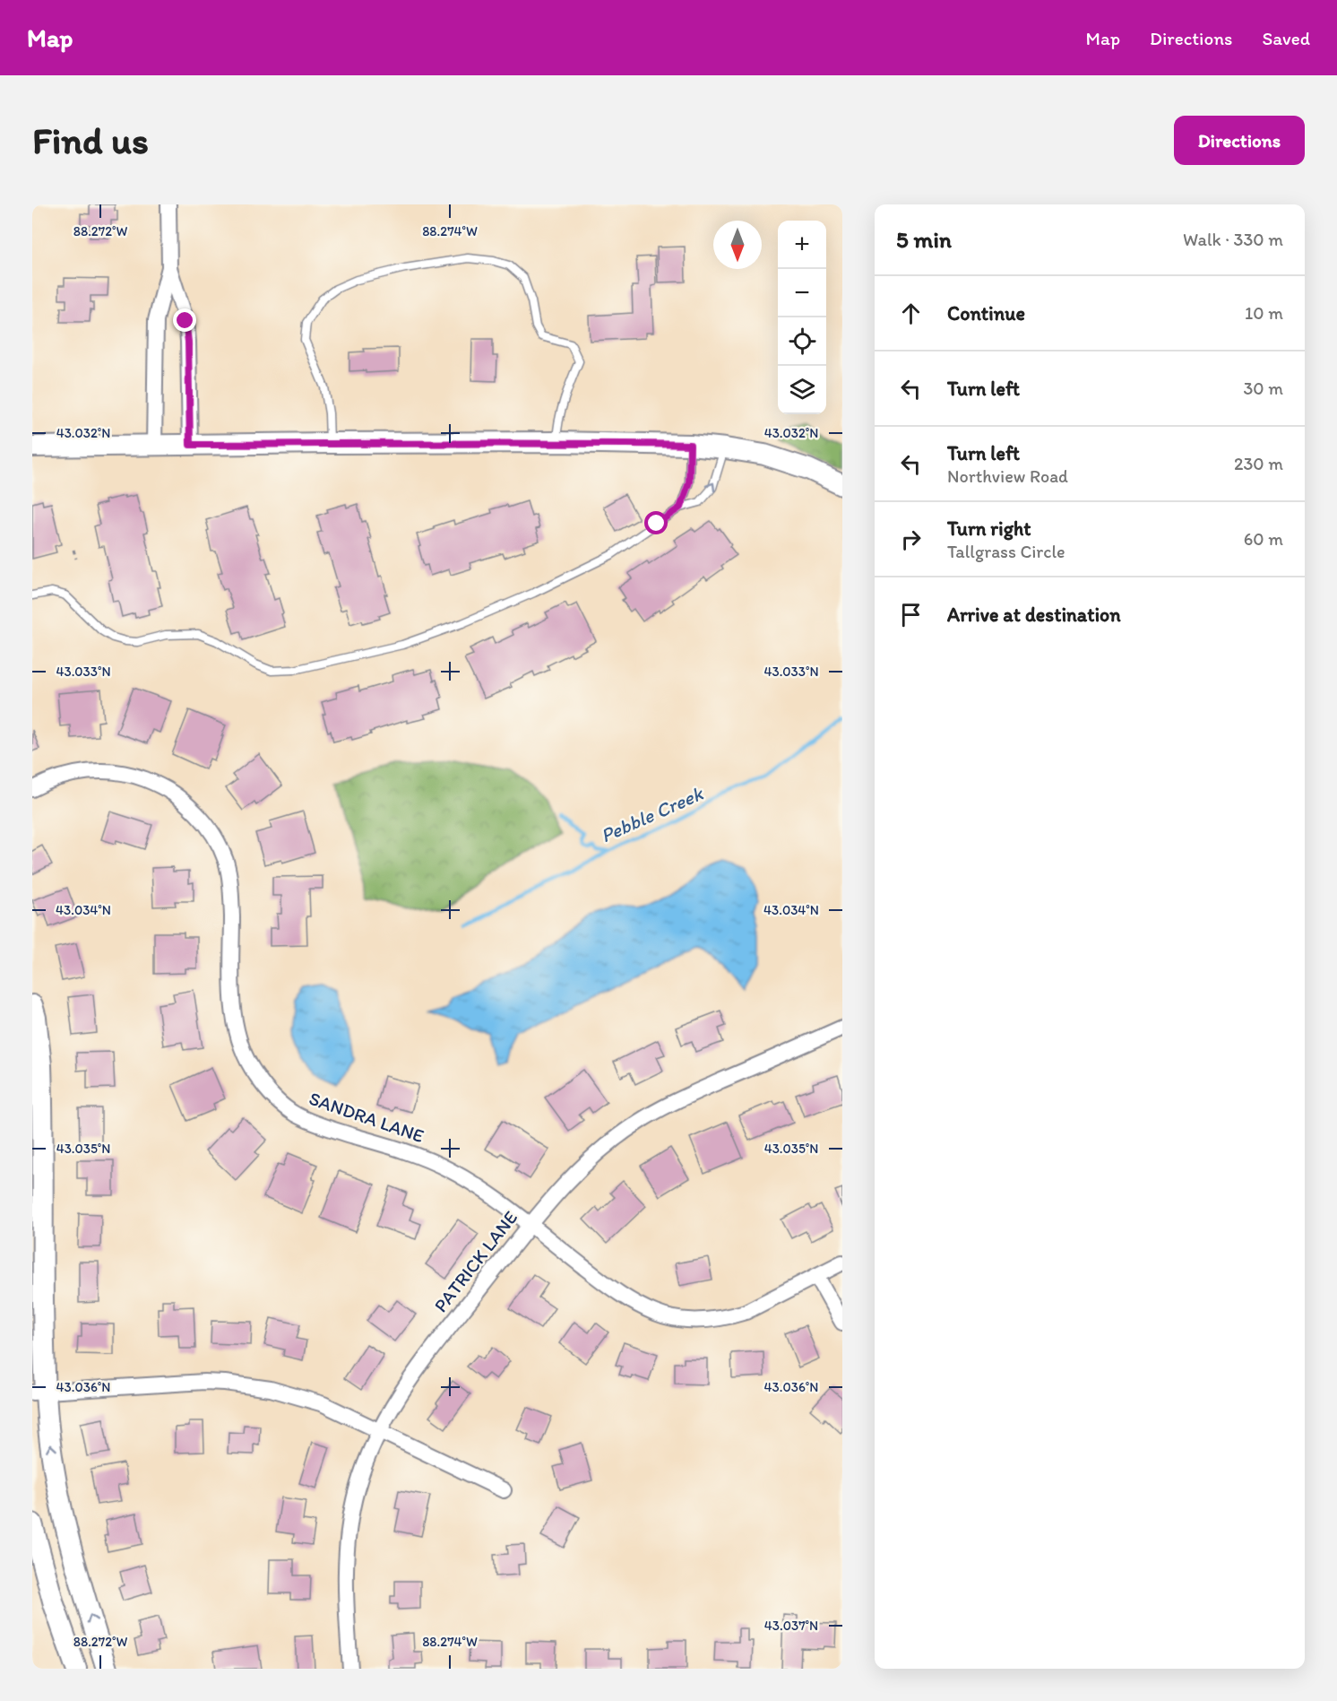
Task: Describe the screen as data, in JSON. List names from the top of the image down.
{
  "streets": {
    "street": ["SANDRA LANE", "PATRICK LANE"]
  },
  "crossings": [
    ["SANDRA LANE", "PATRICK LANE"]
  ],
  "water": ["Pebble Creek"],
  "north": "bottom",
  "page": {
    "header": "Map",
    "nav": ["Map", "Directions", "Saved"],
    "buttons": "Directions",
    "title": "Find us",
    "heading": ["5 min", "Walk · 330 m"],
    "map_buttons": ["+", "−"],
    "list": [
      ["Continue", "10 m"],
      ["Turn left", "30 m"],
      ["Turn left", "Northview Road", "230 m"],
      ["Turn right", "Tallgrass Circle", "60 m"],
      "Arrive at destination"
    ]
  },
  "coordinates": [
    "88.272°W",
    "88.274°W",
    "43.032°N",
    "43.033°N",
    "43.034°N",
    "43.035°N",
    "43.036°N",
    "43.037°N"
  ]
}
